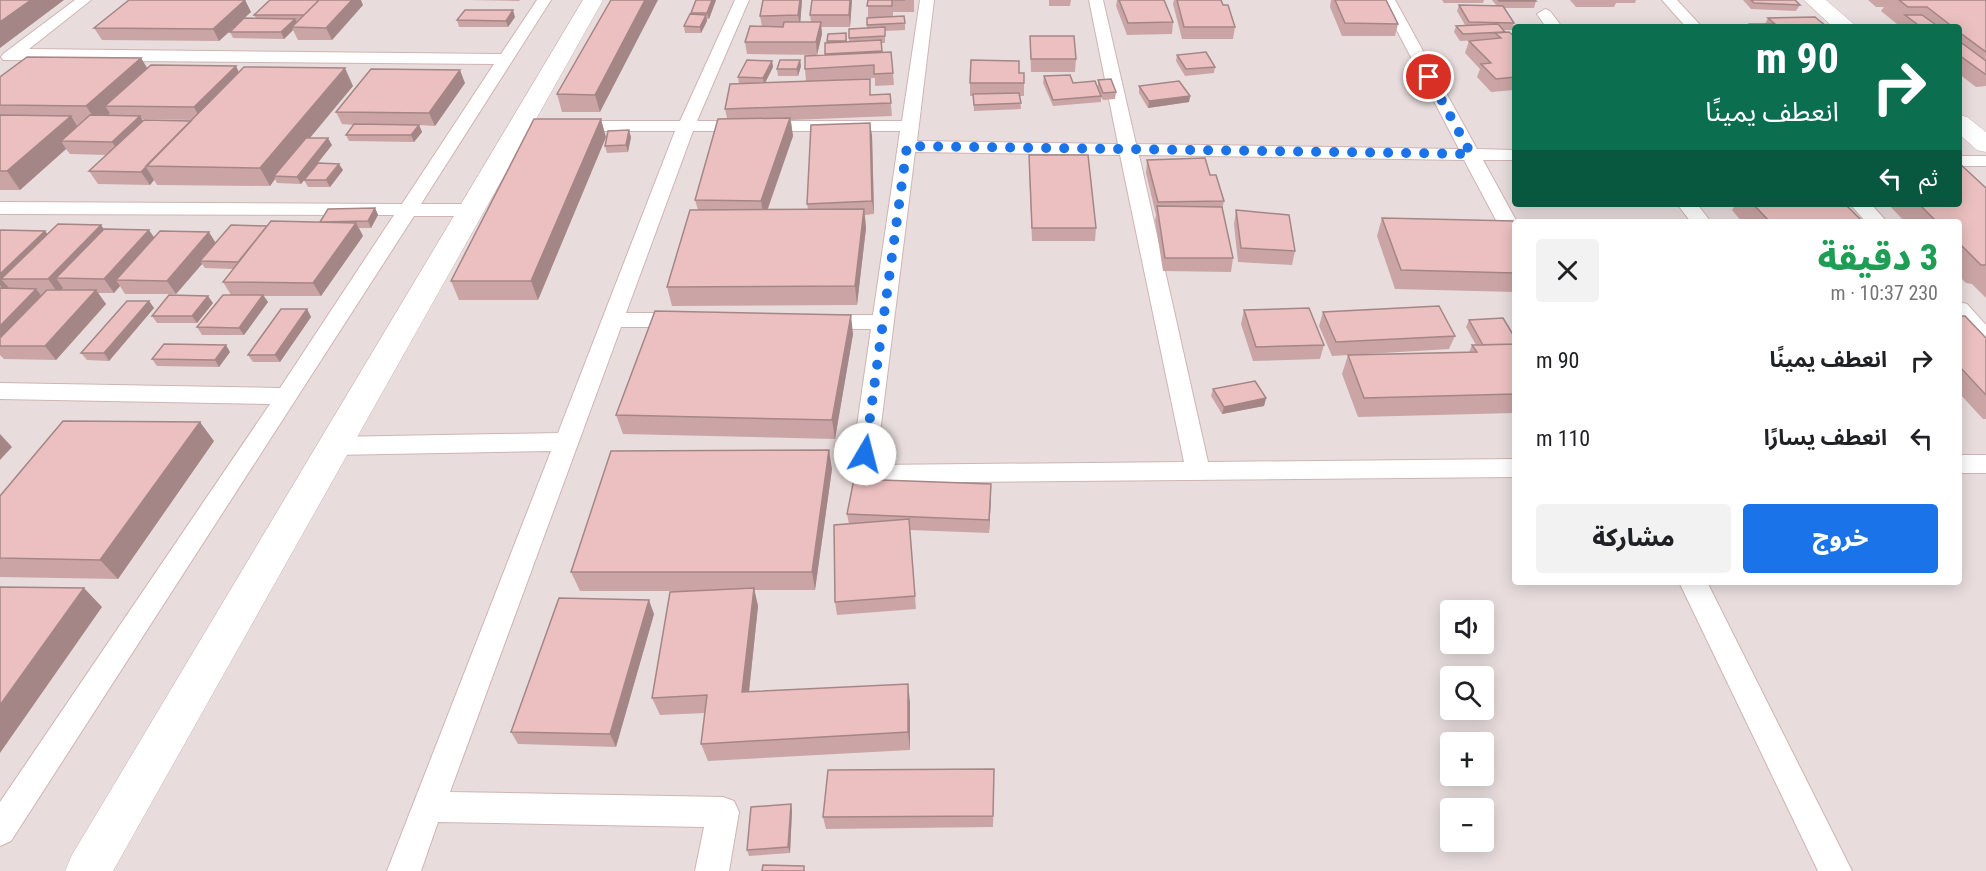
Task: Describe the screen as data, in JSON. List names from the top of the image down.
{
  "page": {
    "turn": ["90 m", "انعطف يمينًا"],
    "then": "ثم",
    "heading": ["3 دقيقة", "230 m · 10:37"],
    "list": [
      {
        "name": "انعطف يمينًا",
        "value": "90 m"
      },
      {
        "name": "انعطف يسارًا",
        "value": "110 m"
      }
    ],
    "buttons": ["خروج", "مشاركة"],
    "map_buttons": ["+", "−"]
  }
}
